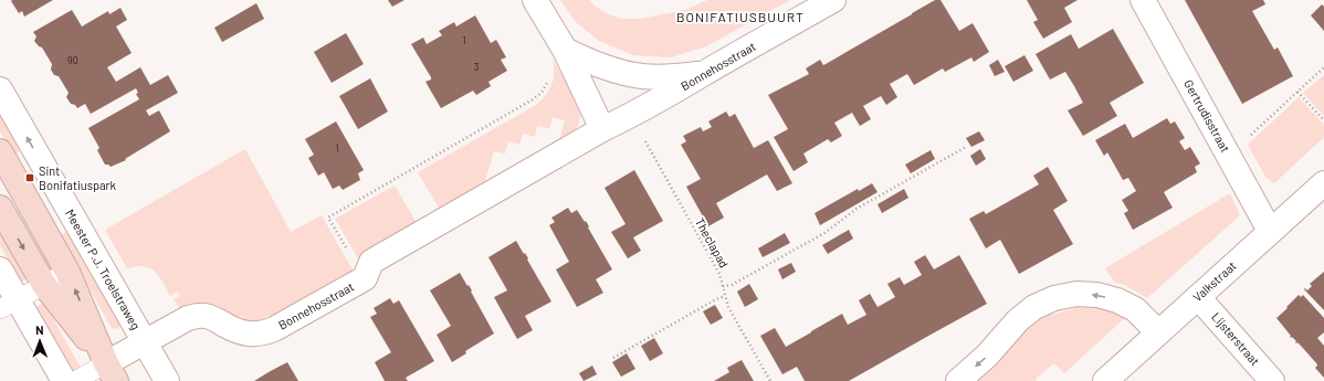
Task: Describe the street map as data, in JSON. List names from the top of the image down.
{
  "streets": {
    "street": [
      "Bonnehosstraat",
      "Gertrudisstraat",
      "Meester P.J. Troelstraweg",
      "Valkstraat",
      "Lijsterstraat"
    ],
    "path": ["Theclapad"]
  },
  "crossings": [
    ["Bonnehosstraat", "Theclapad"],
    ["Bonnehosstraat", "Meester P.J. Troelstraweg"],
    ["Gertrudisstraat", "Valkstraat"],
    ["Valkstraat", "Lijsterstraat"]
  ],
  "districts": ["BONIFATIUSBUURT"],
  "places": {
    "transit": ["Sint Bonifatiuspark"]
  },
  "house_numbers": [
    "1",
    "90",
    "3",
    "1"
  ],
  "north": "top"
}
